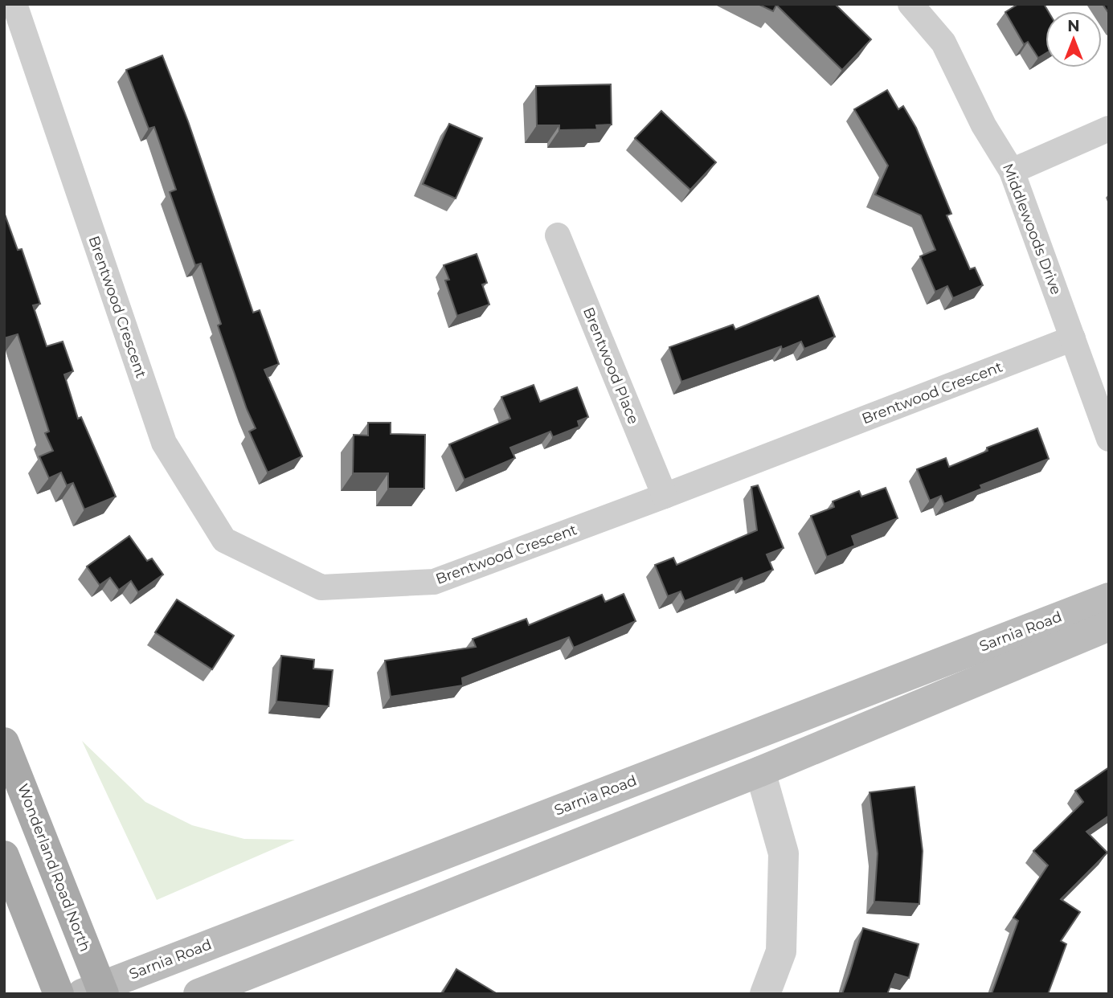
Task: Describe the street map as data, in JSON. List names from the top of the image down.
{
  "streets": {
    "main road": ["Sarnia Road", "Wonderland Road North"],
    "street": ["Middlewoods Drive", "Brentwood Crescent", "Brentwood Place"]
  },
  "crossings": [
    ["Middlewoods Drive", "Brentwood Crescent"],
    ["Brentwood Crescent", "Brentwood Place"],
    ["Sarnia Road", "Wonderland Road North"]
  ],
  "north": "top"
}
